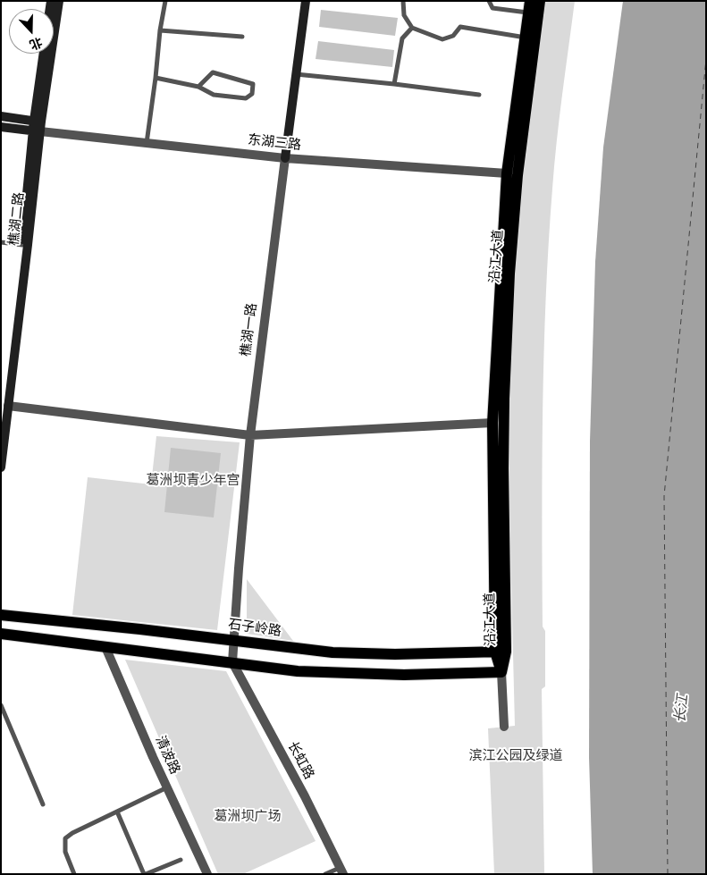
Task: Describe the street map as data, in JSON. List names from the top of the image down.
{
  "streets": {
    "main road": [
      "樵湖二路",
      "沿江大道",
      "樵湖一路",
      "石子岭路"
    ],
    "street": ["东湖三路", "清波路", "长虹路"]
  },
  "crossings": [
    ["东湖三路", "樵湖二路"],
    ["东湖三路", "沿江大道"],
    ["东湖三路", "樵湖一路"],
    ["沿江大道", "石子岭路"],
    ["樵湖一路", "石子岭路"],
    ["樵湖一路", "长虹路"]
  ],
  "water": ["长江"],
  "parks": ["葛洲坝青少年宫", "滨江公园及绿道", "葛洲坝广场"],
  "north": "bottom"
}
